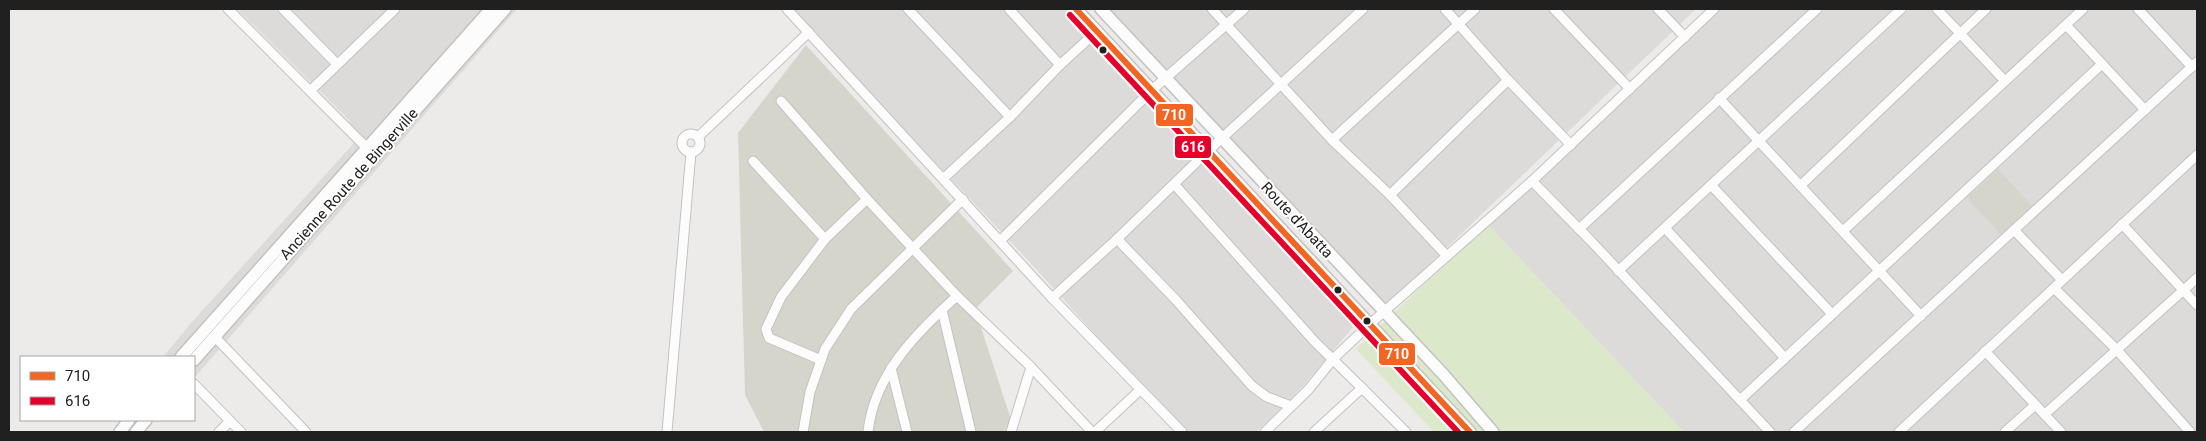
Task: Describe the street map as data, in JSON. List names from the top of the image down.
{
  "streets": {
    "street": ["Ancienne Route de Bingerville", "Route d'Abatta"]
  },
  "lines": ["transit line 710", "transit line 616"],
  "legend": ["710", "616"]
}
